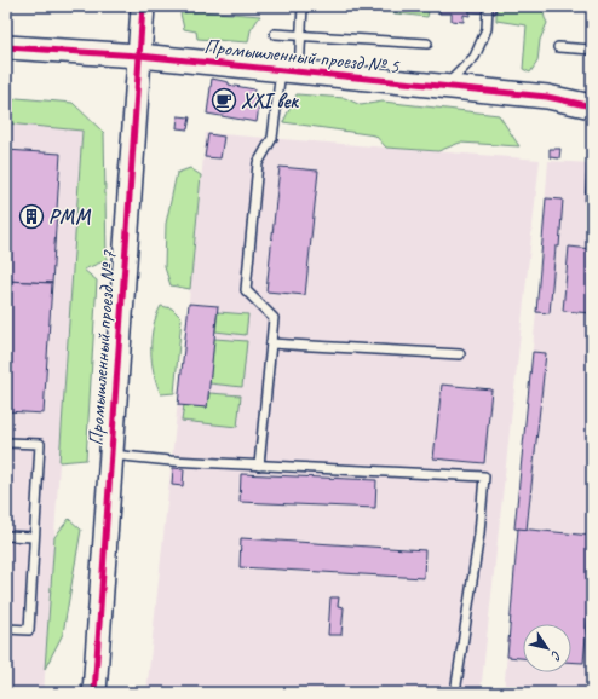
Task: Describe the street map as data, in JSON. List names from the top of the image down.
{
  "streets": {
    "street": ["Промышленный проезд № 5", "Промышленный проезд № 7"]
  },
  "crossings": [
    ["Промышленный проезд № 5", "Промышленный проезд № 7"]
  ],
  "places": {
    "cafe": ["XXI век"],
    "building": ["РММ"]
  },
  "north": "bottom right"
}
